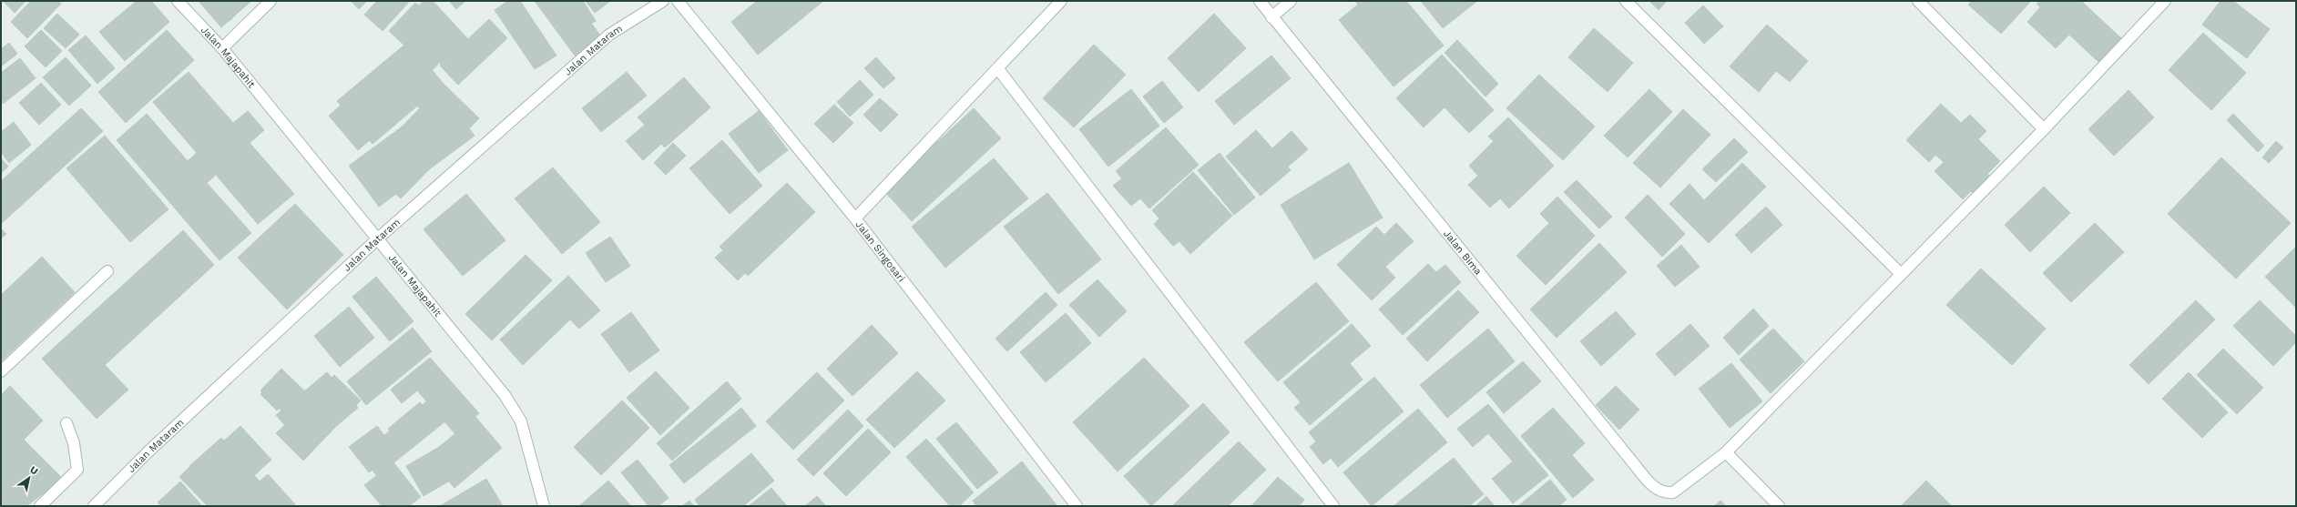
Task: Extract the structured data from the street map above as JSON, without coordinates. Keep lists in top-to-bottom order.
{
  "streets": {
    "street": [
      "Jalan Mataram",
      "Jalan Majapahit",
      "Jalan Singosari",
      "Jalan Bima"
    ]
  },
  "crossings": [
    ["Jalan Mataram", "Jalan Majapahit"]
  ],
  "north": "top right"
}
